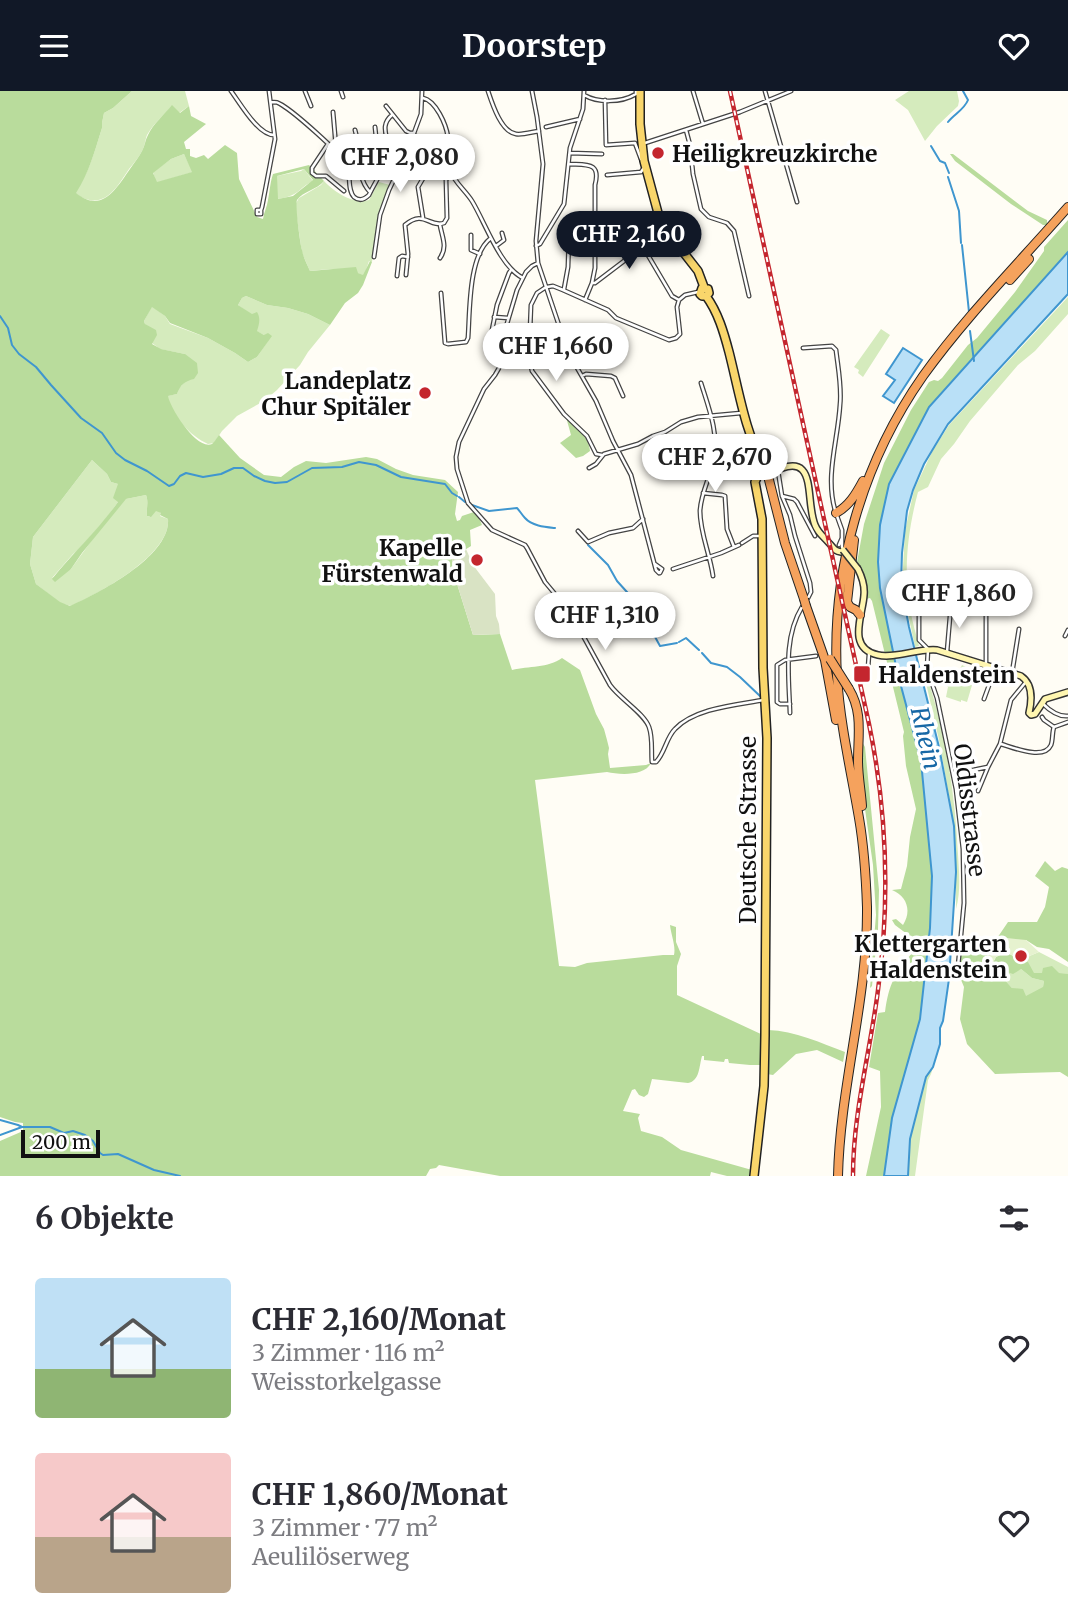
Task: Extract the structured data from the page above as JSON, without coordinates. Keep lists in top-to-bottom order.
{
  "streets": {
    "main road": ["Deutsche Strasse"],
    "street": ["Oldisstrasse"]
  },
  "water": ["Rhein"],
  "places": {
    "other": [
      "Heiligkreuzkirche",
      "Landeplatz Chur Spitäler",
      "Kapelle Fürstenwald",
      "Klettergarten Haldenstein"
    ],
    "transit": ["Haldenstein"]
  },
  "scale_bar": "200 m",
  "page": {
    "header": "Doorstep",
    "price": [
      "CHF 2,080",
      "CHF 2,160",
      "CHF 1,660",
      "CHF 2,670",
      "CHF 1,860",
      "CHF 1,310"
    ],
    "scale": "200 m",
    "heading": "6 Objekte",
    "list": [
      {
        "name": "CHF 2,160/Monat",
        "note": "3 Zimmer · 116 m² · Weisstorkelgasse"
      },
      {
        "name": "CHF 1,860/Monat",
        "note": "3 Zimmer · 77 m² · Aeulilöserweg"
      }
    ]
  }
}
